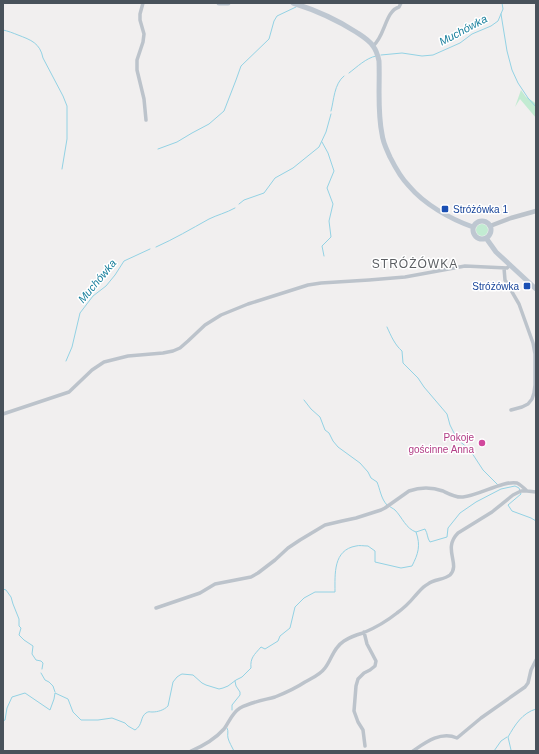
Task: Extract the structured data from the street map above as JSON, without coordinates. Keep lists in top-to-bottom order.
{
  "districts": ["STRÓŻÓWKA"],
  "water": ["Muchówka"],
  "places": {
    "transit": ["Stróżówka 1", "Stróżówka"],
    "other": ["Pokoje gościnne Anna"]
  }
}
